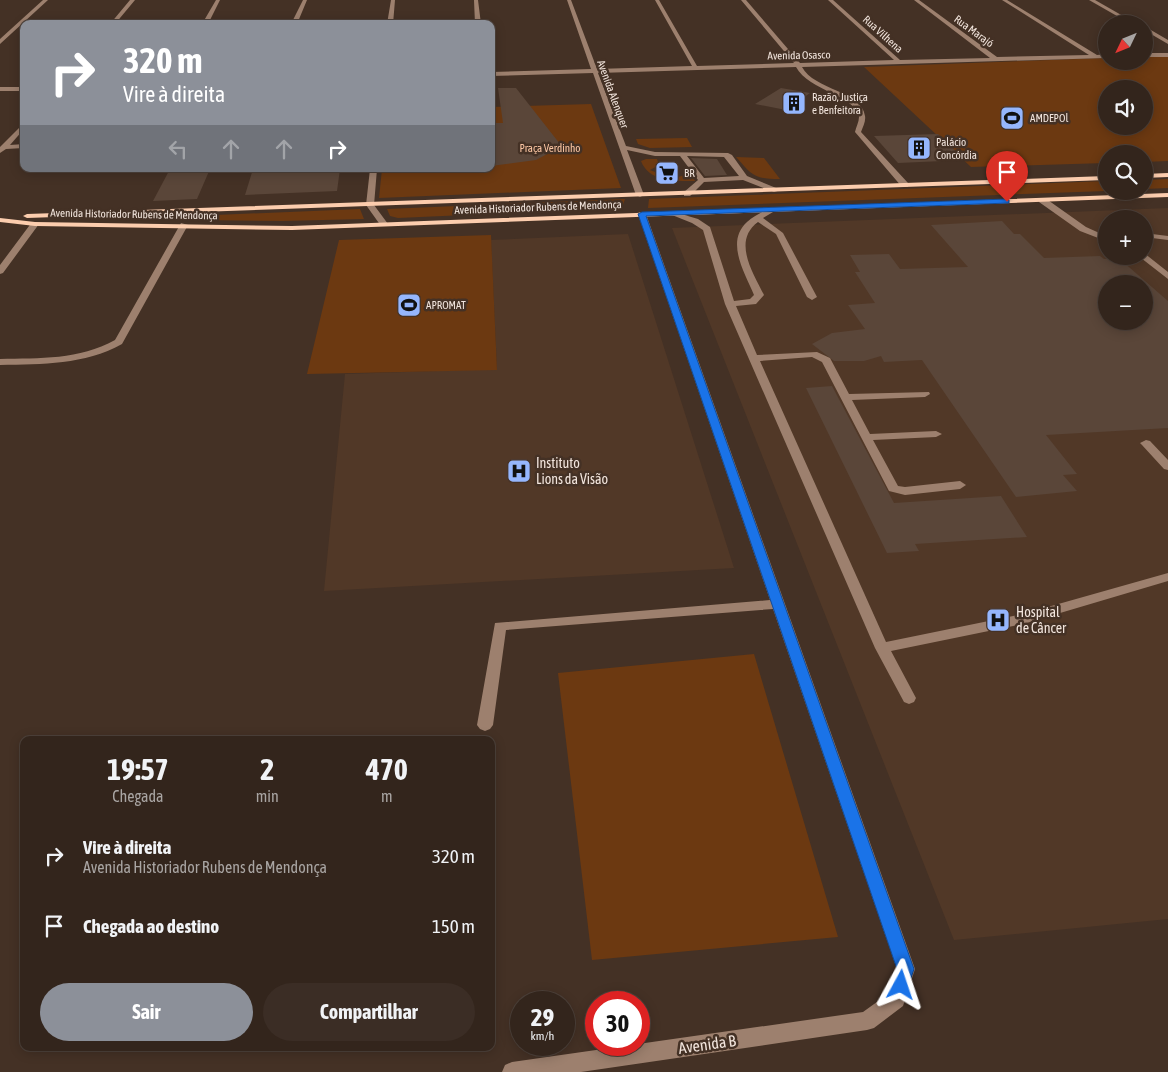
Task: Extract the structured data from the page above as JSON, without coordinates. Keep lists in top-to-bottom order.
{
  "streets": {
    "main road": ["Avenida Historiador Rubens de Mendonça"],
    "street": [
      "Rua Marajó",
      "Rua Vilhena",
      "Avenida Osasco",
      "Avenida Alenquer",
      "Avenida B"
    ]
  },
  "crossings": [
    ["Rua Marajó", "Avenida Osasco"],
    ["Rua Vilhena", "Avenida Osasco"],
    ["Avenida Osasco", "Avenida Alenquer"],
    ["Avenida Alenquer", "Avenida Historiador Rubens de Mendonça"]
  ],
  "parks": ["Praça Verdinho"],
  "places": {
    "building": ["Razão, Justiça e Benfeitora", "Palácio Concórdia"],
    "sports": ["AMDEPOl", "APROMAT"],
    "supermarket": ["BR"],
    "hospital": ["Instituto Lions da Visão", "Hospital de Câncer"]
  },
  "north": "bottom left",
  "page": {
    "map_buttons": ["+", "−"],
    "turn": ["320 m", "Vire à direita"],
    "eta": [
      "19:57",
      "Chegada",
      "2",
      "min",
      "470",
      "m"
    ],
    "list": [
      {
        "name": "Vire à direita",
        "note": "Avenida Historiador Rubens de Mendonça",
        "value": "320 m"
      },
      {
        "name": "Chegada ao destino",
        "value": "150 m"
      }
    ],
    "buttons": ["Sair", "Compartilhar"],
    "speed": "29 km/h",
    "limit": "30"
  }
}
